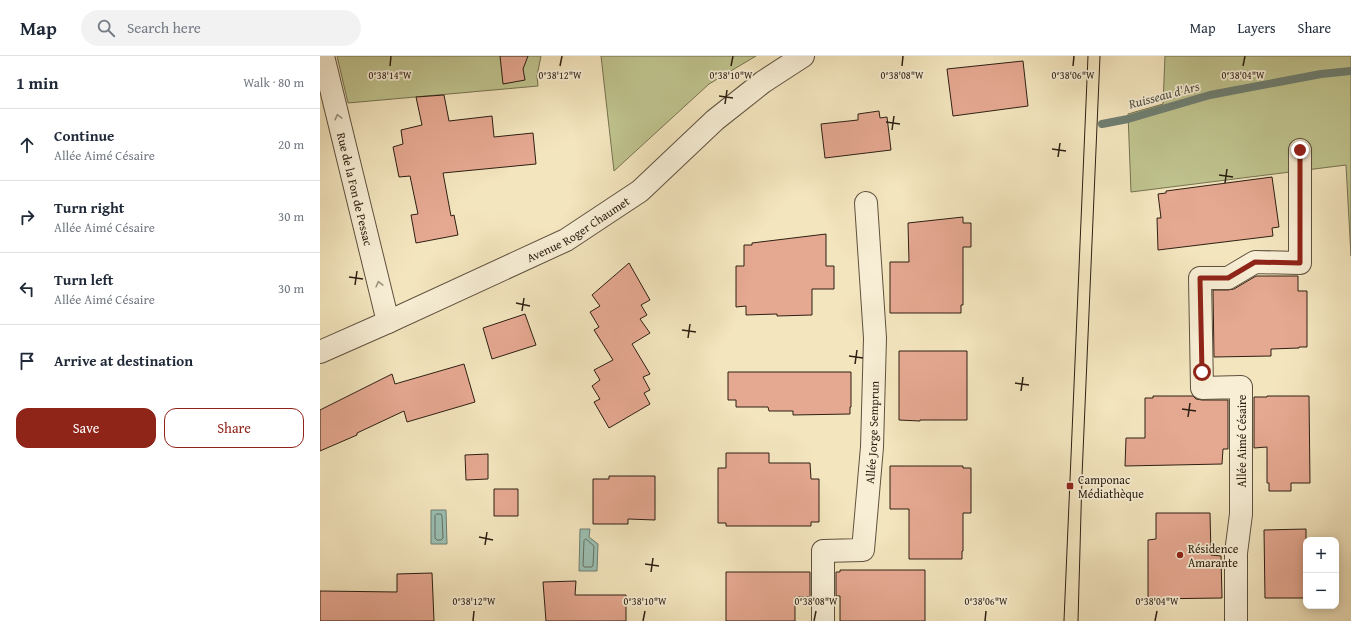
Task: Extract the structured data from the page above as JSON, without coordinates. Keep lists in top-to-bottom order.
{
  "streets": {
    "street": [
      "Rue de la Fon de Pessac",
      "Avenue Roger Chaumet",
      "Allée Jorge Semprun",
      "Allée Aimé Césaire"
    ]
  },
  "crossings": [
    ["Rue de la Fon de Pessac", "Avenue Roger Chaumet"]
  ],
  "one_way": ["Rue de la Fon de Pessac"],
  "water": ["Ruisseau d'Ars"],
  "places": {
    "transit": ["Camponac Médiathèque"],
    "other": ["Résidence Amarante"]
  },
  "page": {
    "header": "Map",
    "search": "Search here",
    "nav": ["Map", "Layers", "Share"],
    "heading": ["1 min", "Walk · 80 m"],
    "list": [
      ["Continue", "Allée Aimé Césaire", "20 m"],
      ["Turn right", "Allée Aimé Césaire", "30 m"],
      ["Turn left", "Allée Aimé Césaire", "30 m"],
      "Arrive at destination"
    ],
    "buttons": ["Save", "Share"],
    "map_buttons": ["+", "−"]
  },
  "coordinates": [
    "0°38'12\"W",
    "0°38'10\"W",
    "0°38'08\"W",
    "0°38'04\"W",
    "0°38'14\"W",
    "0°38'06\"W"
  ]
}
